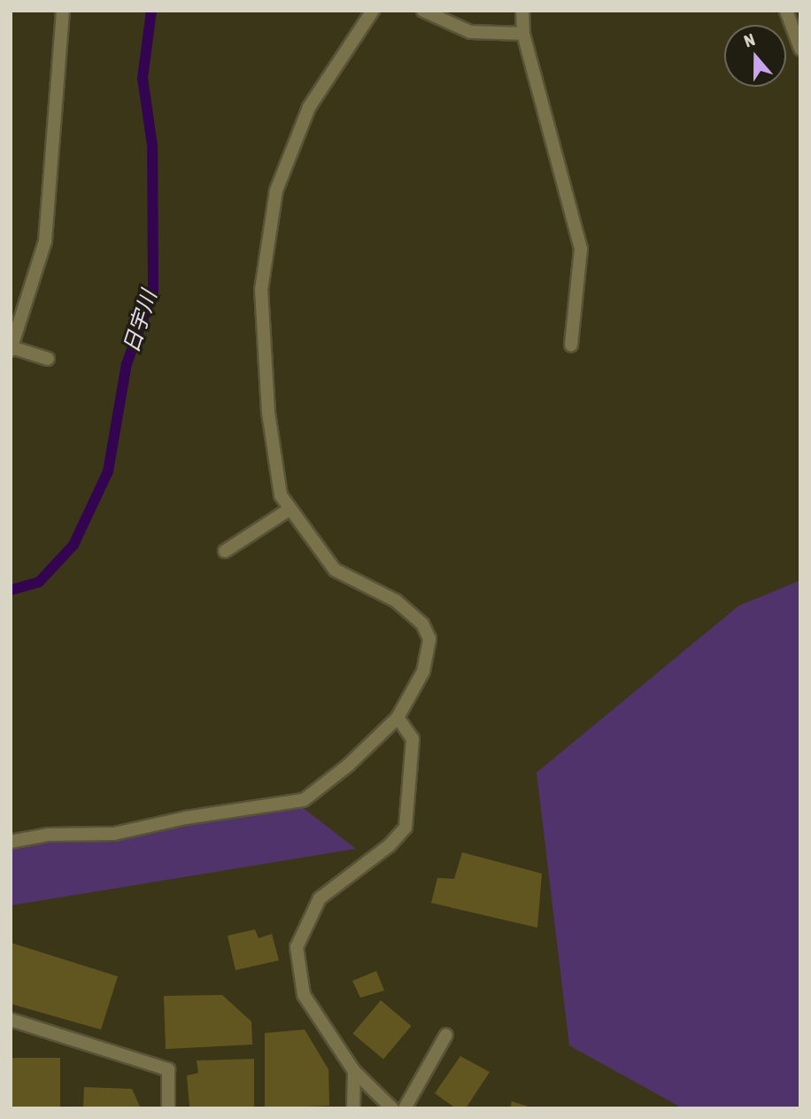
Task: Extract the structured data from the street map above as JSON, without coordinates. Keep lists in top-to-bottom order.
{
  "water": ["日宇川"],
  "north": "top"
}
